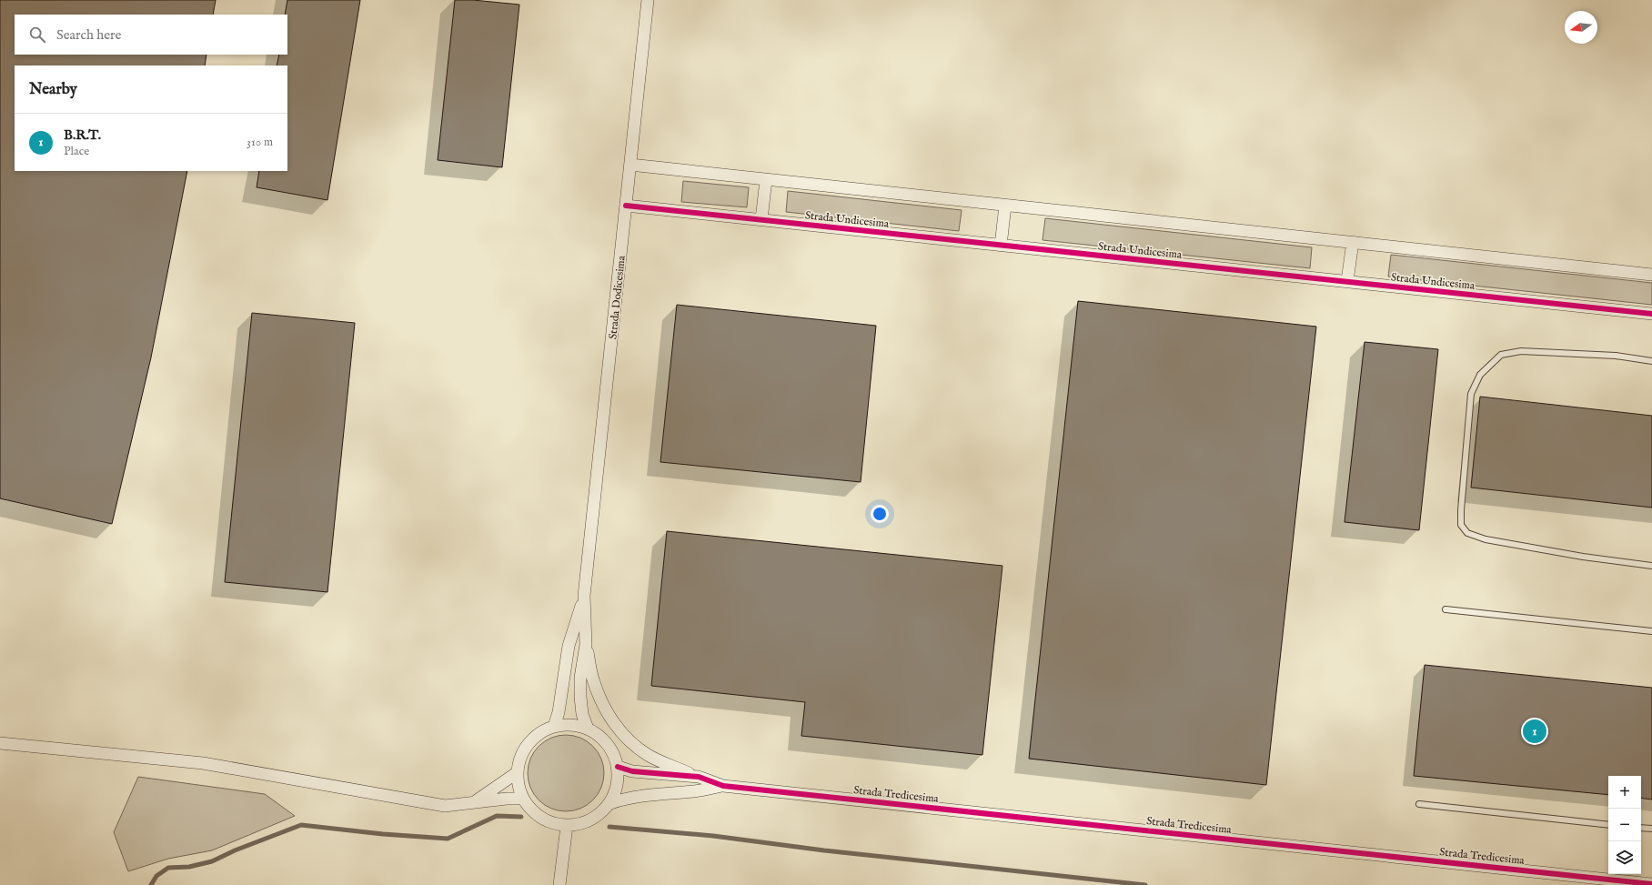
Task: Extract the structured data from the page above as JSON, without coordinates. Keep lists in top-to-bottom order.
{
  "streets": {
    "street": ["Strada Undicesima", "Strada Dodicesima", "Strada Tredicesima"]
  },
  "crossings": [
    ["Strada Undicesima", "Strada Dodicesima"]
  ],
  "north": "left",
  "page": {
    "search": "Search here",
    "heading": "Nearby",
    "list": [
      {
        "mark": "1",
        "name": "B.R.T.",
        "note": "Place",
        "value": "310 m"
      }
    ],
    "pins": "1",
    "map_buttons": ["+", "−"]
  }
}
